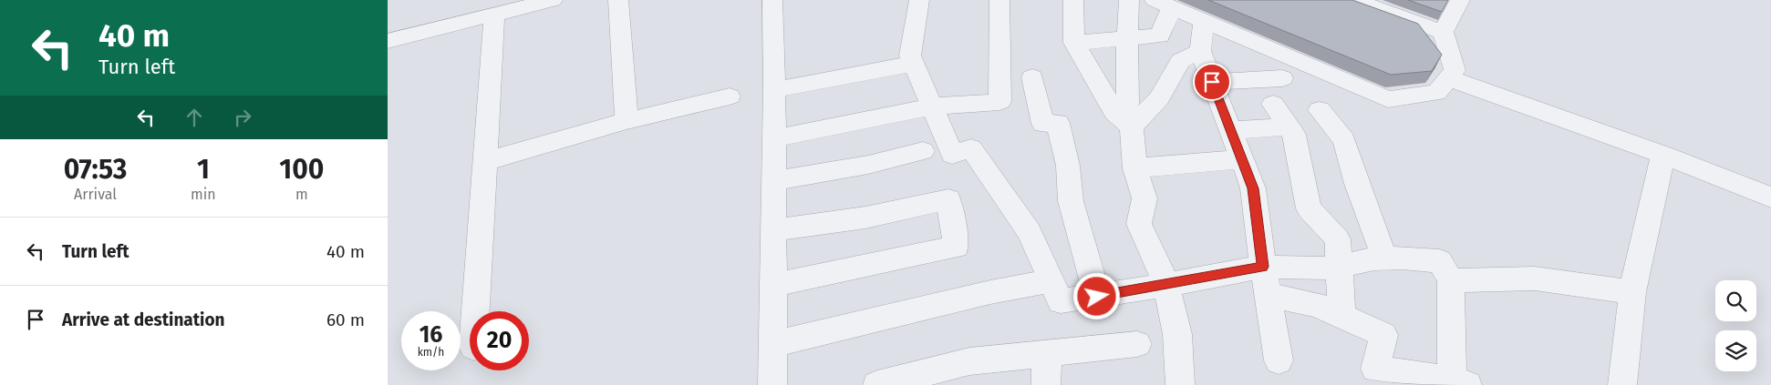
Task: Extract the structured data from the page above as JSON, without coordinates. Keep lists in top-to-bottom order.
{
  "page": {
    "turn": ["40 m", "Turn left"],
    "eta": [
      "07:53",
      "Arrival",
      "1",
      "min",
      "100",
      "m"
    ],
    "list": [
      {
        "name": "Turn left",
        "value": "40 m"
      },
      {
        "name": "Arrive at destination",
        "value": "60 m"
      }
    ],
    "speed": "16 km/h",
    "limit": "20"
  }
}
